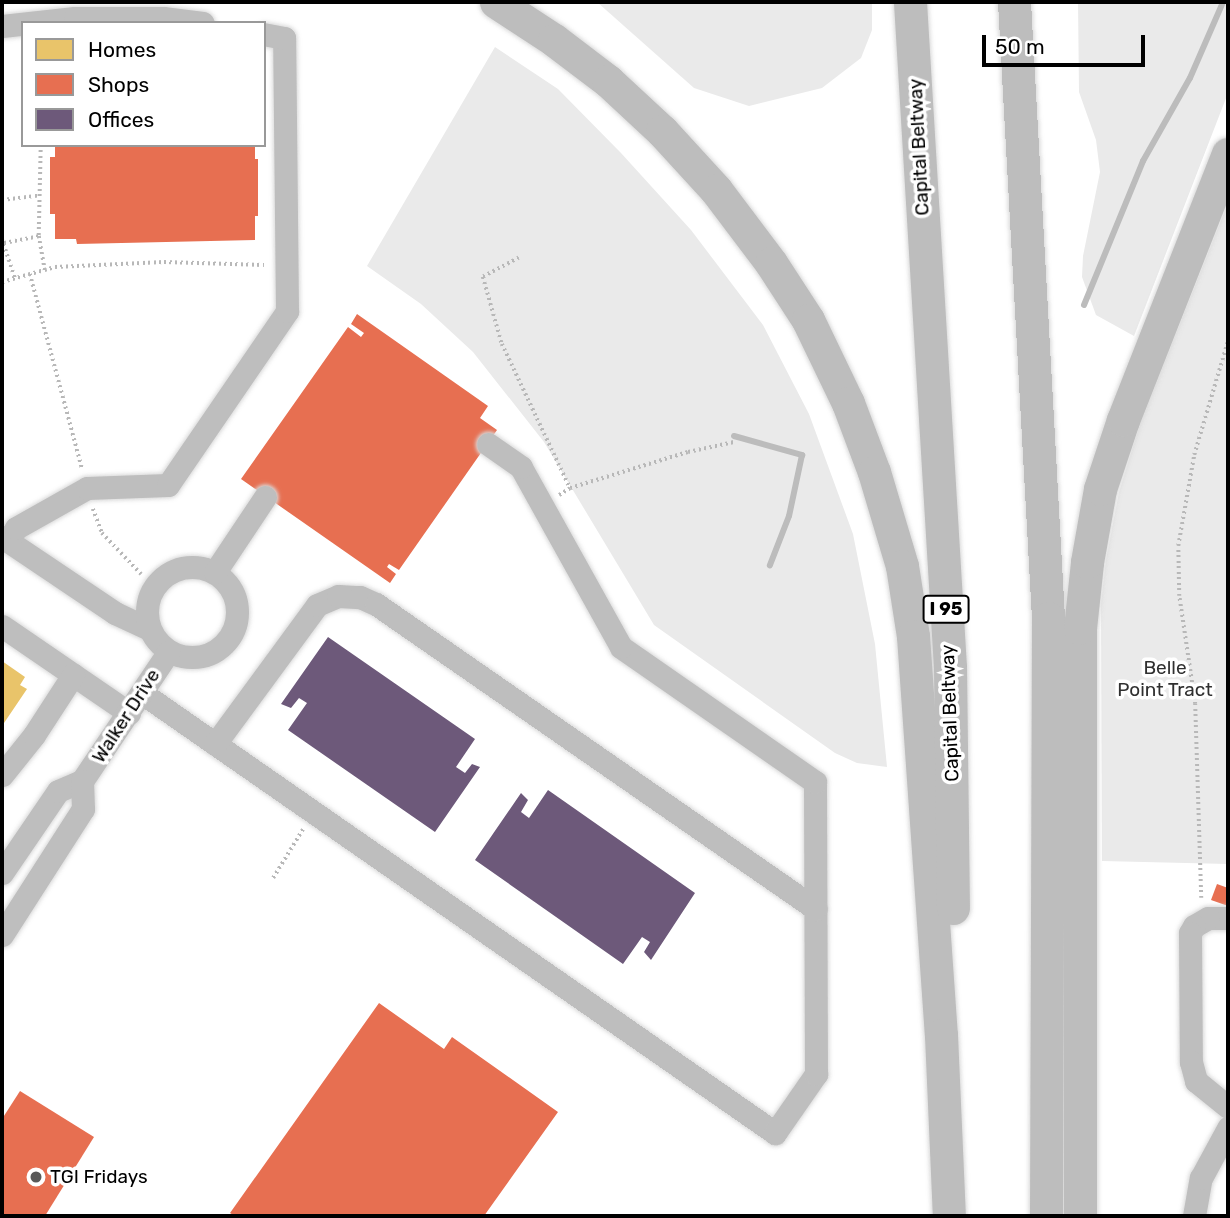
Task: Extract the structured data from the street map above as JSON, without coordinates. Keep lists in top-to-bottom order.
{
  "streets": {
    "highway": ["Capital Beltway", "I 95"],
    "street": ["Walker Drive"]
  },
  "parks": ["Belle Point Tract"],
  "places": ["TGI Fridays"],
  "legend": ["Homes", "Shops", "Offices"],
  "scale_bar": "50 m"
}
